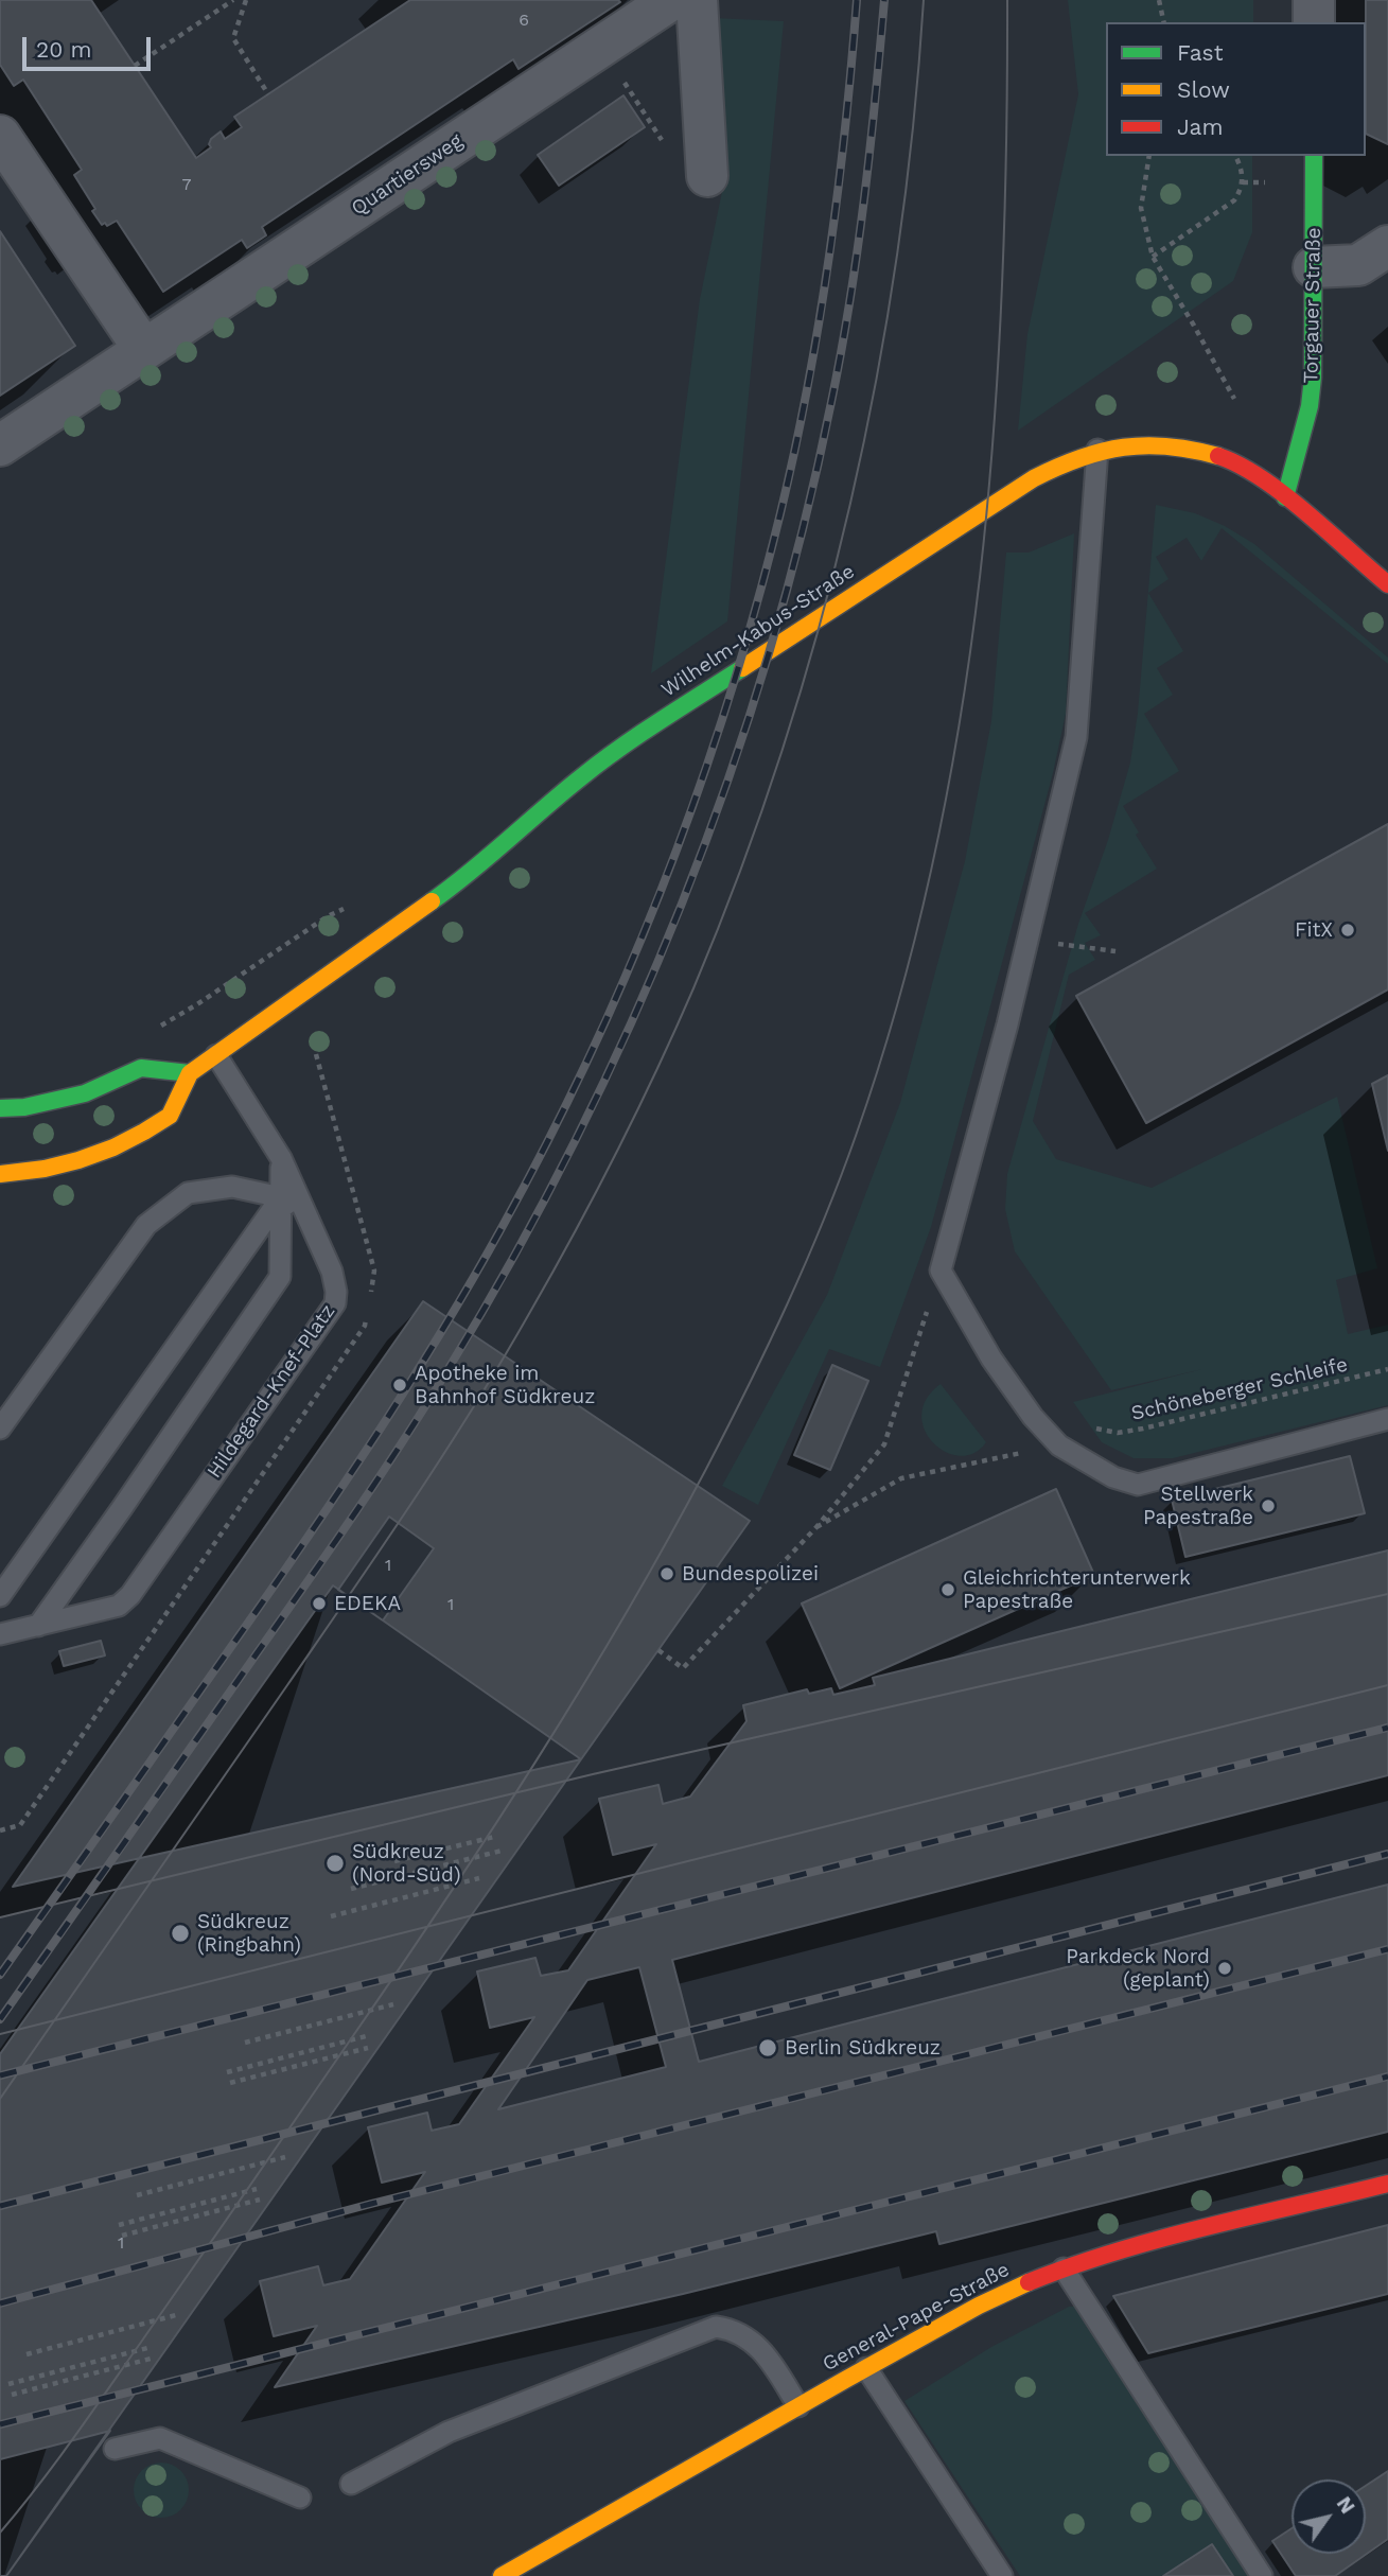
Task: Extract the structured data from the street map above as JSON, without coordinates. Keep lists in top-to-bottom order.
{
  "streets": {
    "street": [
      "Quartiersweg",
      "Torgauer Straße",
      "Wilhelm-Kabus-Straße",
      "General-Pape-Straße"
    ],
    "lane": ["Hildegard-Knef-Platz"],
    "path": ["Schöneberger Schleife"]
  },
  "crossings": [
    ["Torgauer Straße", "Wilhelm-Kabus-Straße"],
    ["Wilhelm-Kabus-Straße", "Hildegard-Knef-Platz"]
  ],
  "places": [
    "FitX",
    "Apotheke im Bahnhof Südkreuz",
    "Stellwerk Papestraße",
    "Bundespolizei",
    "Gleichrichterunterwerk Papestraße",
    "EDEKA",
    "Südkreuz (Nord-Süd)",
    "Südkreuz (Ringbahn)",
    "Parkdeck Nord (geplant)",
    "Berlin Südkreuz"
  ],
  "house_numbers": [
    "6",
    "7",
    "1",
    "1",
    "1"
  ],
  "legend": ["Fast", "Slow", "Jam"],
  "scale_bar": "20 m",
  "north": "top right"
}
